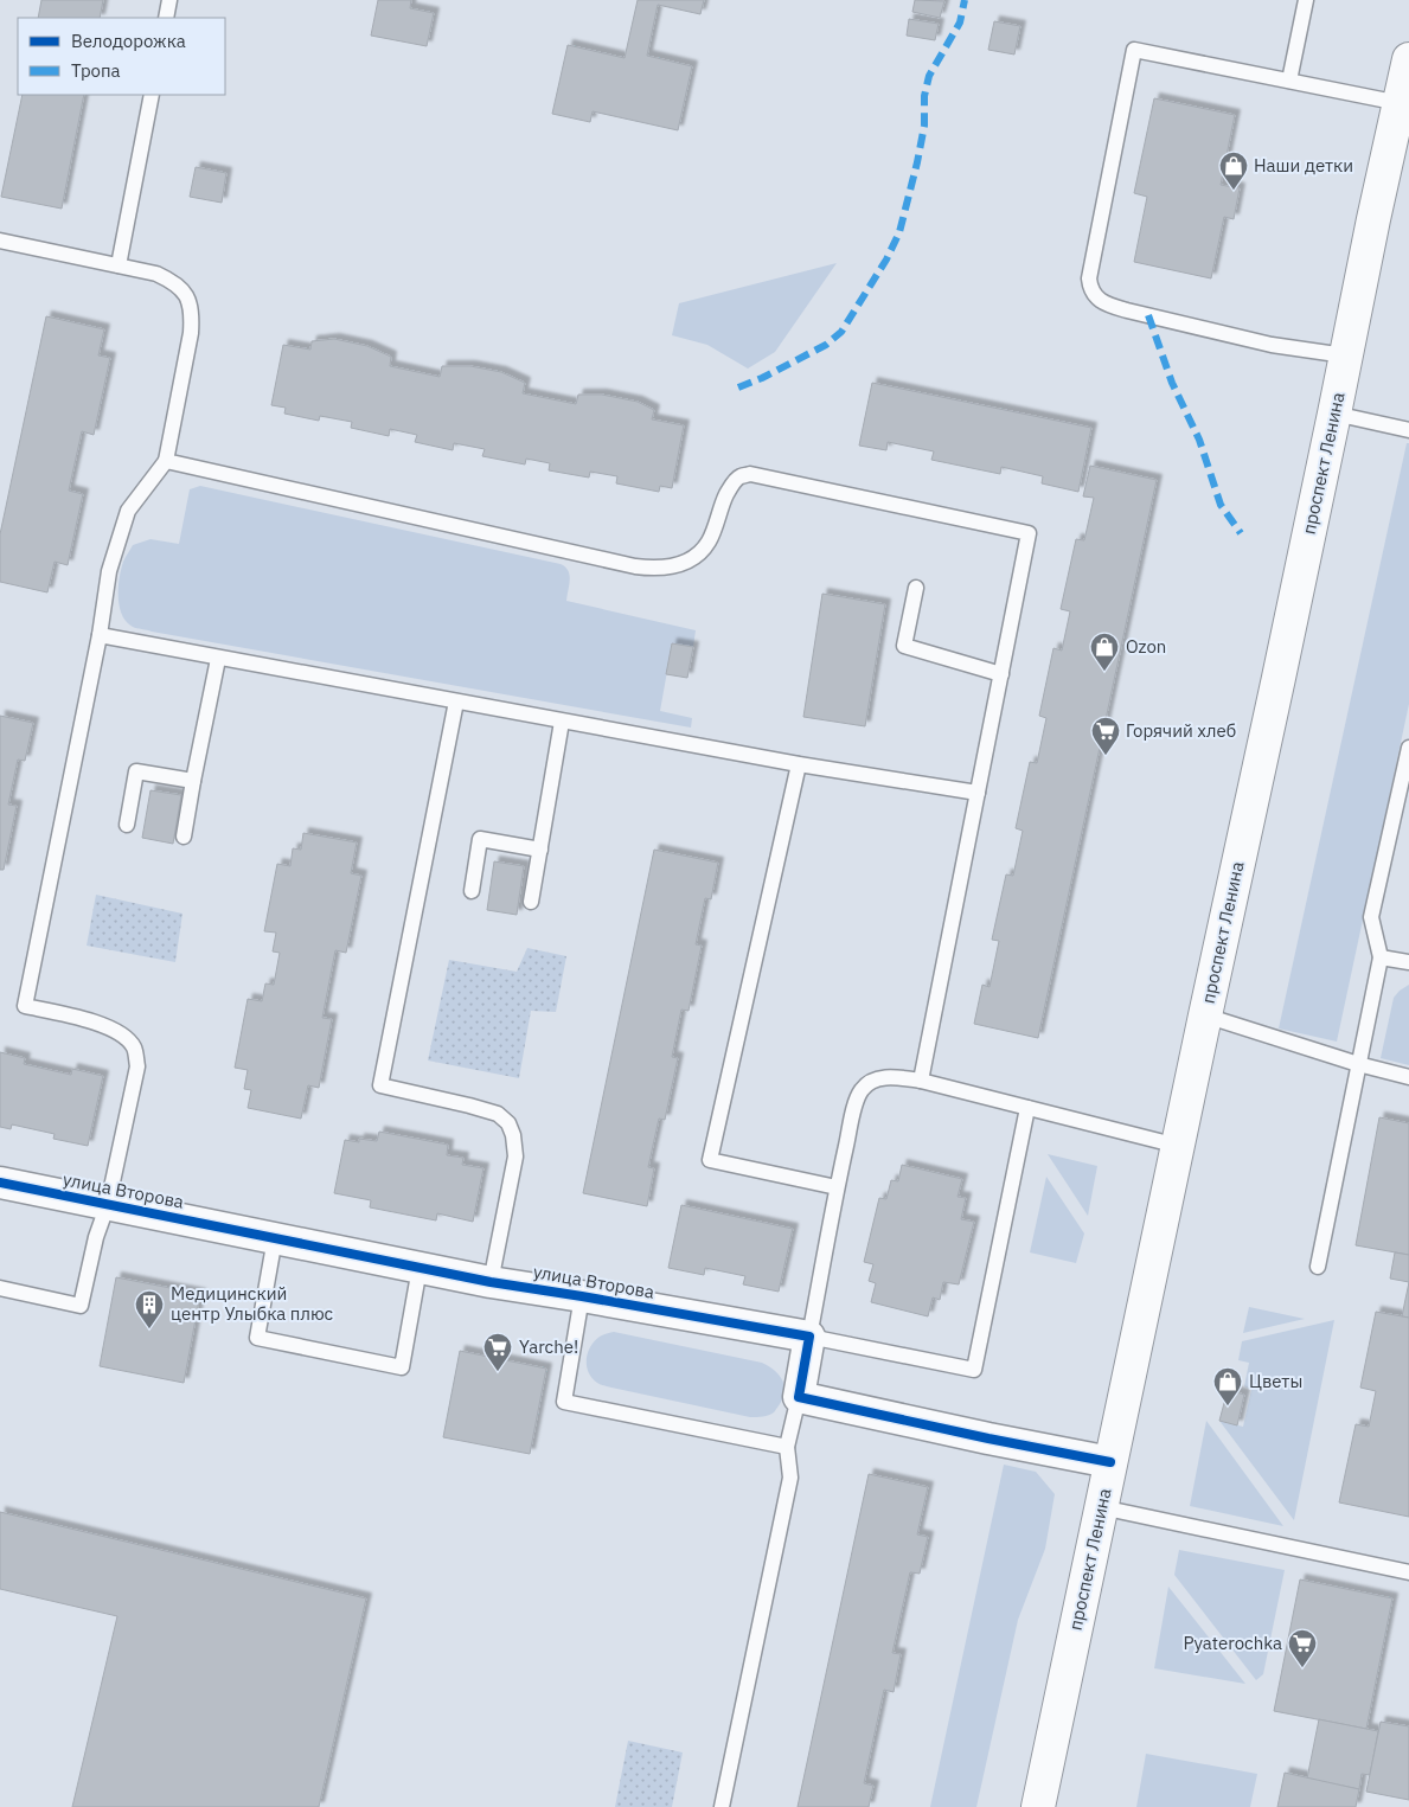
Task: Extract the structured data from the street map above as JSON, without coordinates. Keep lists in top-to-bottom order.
{
  "streets": {
    "main road": ["проспект Ленина"],
    "street": ["улица Второва"]
  },
  "places": {
    "shop": ["Наши детки", "Ozon", "Цветы"],
    "supermarket": ["Горячий хлеб", "Yarche!", "Pyaterochka"],
    "building": ["Медицинский центр Улыбка плюс"]
  },
  "legend": ["Велодорожка", "Тропа"]
}
